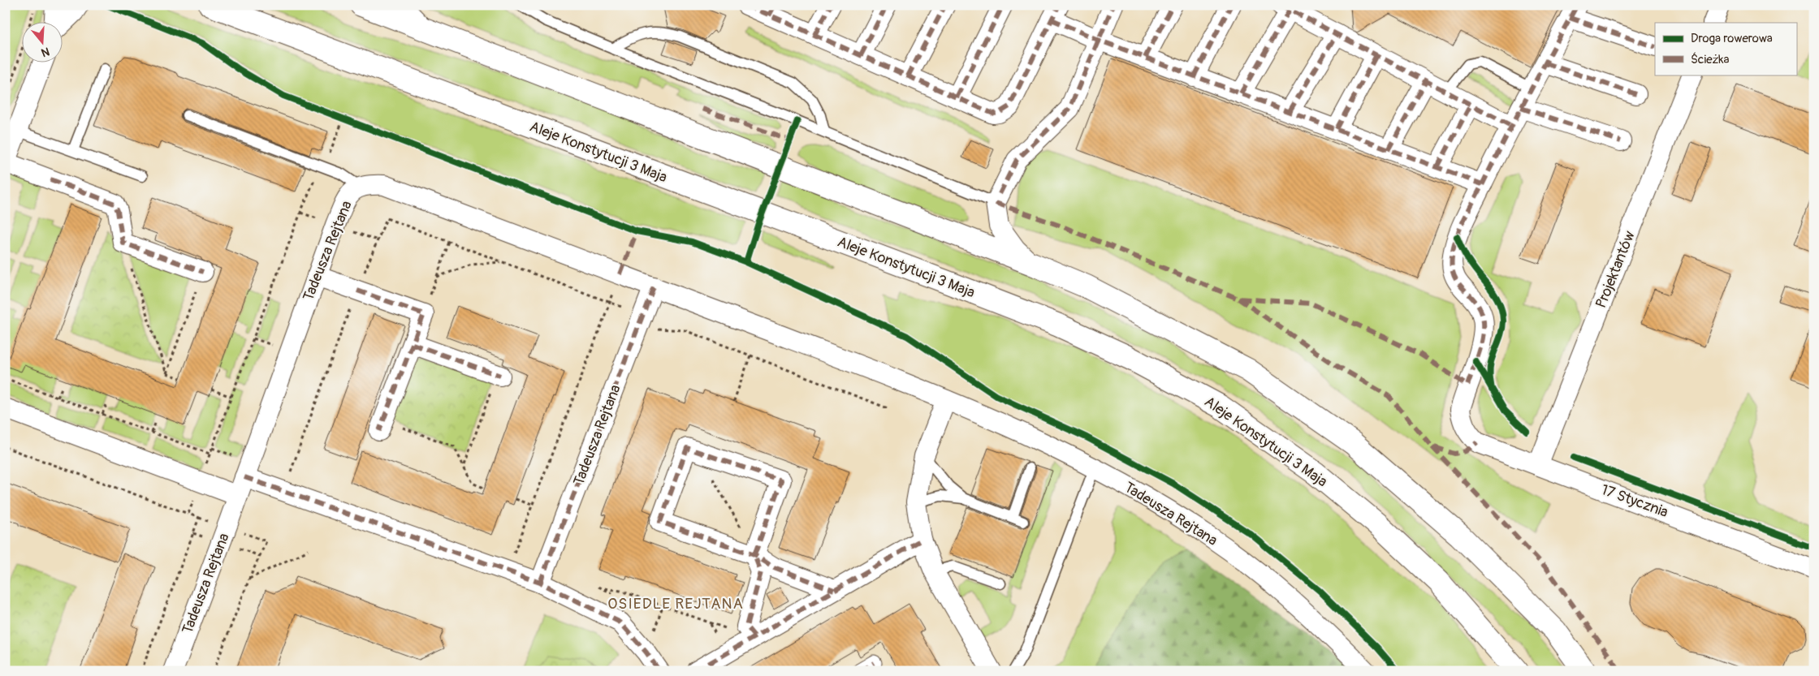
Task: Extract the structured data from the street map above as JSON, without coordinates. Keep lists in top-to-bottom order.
{
  "streets": {
    "main road": ["Aleje Konstytucji 3 Maja"],
    "street": ["Tadeusza Rejtana", "Projektantów", "17 Stycznia"]
  },
  "crossings": [
    ["Projektantów", "17 Stycznia"]
  ],
  "districts": ["OSIEDLE REJTANA"],
  "legend": ["Droga rowerowa", "Ścieżka"],
  "north": "bottom"
}
